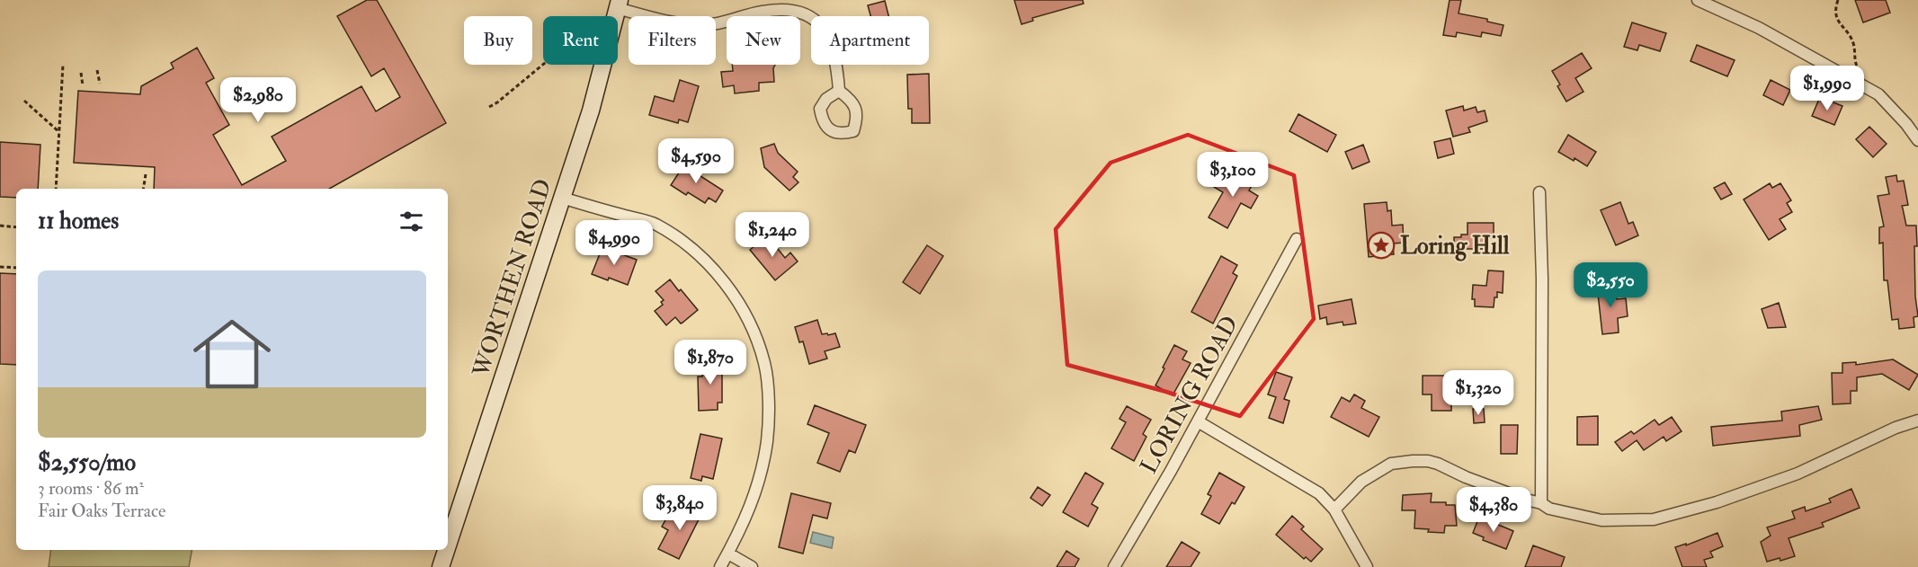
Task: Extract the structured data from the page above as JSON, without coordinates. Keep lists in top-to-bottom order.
{
  "streets": {
    "main road": ["WORTHEN ROAD"],
    "street": ["LORING ROAD"]
  },
  "places": {
    "place": ["Loring Hill"]
  },
  "page": {
    "chip": [
      "Buy",
      "Rent",
      "Filters",
      "New",
      "Apartment"
    ],
    "price": [
      "$1,990",
      "$2,980",
      "$4,590",
      "$3,100",
      "$1,240",
      "$4,990",
      "$2,550",
      "$1,870",
      "$1,320",
      "$3,840",
      "$4,380"
    ],
    "heading": "11 homes",
    "list": [
      {
        "name": "$2,550/mo",
        "note": "3 rooms · 86 m² · Fair Oaks Terrace"
      }
    ]
  }
}
